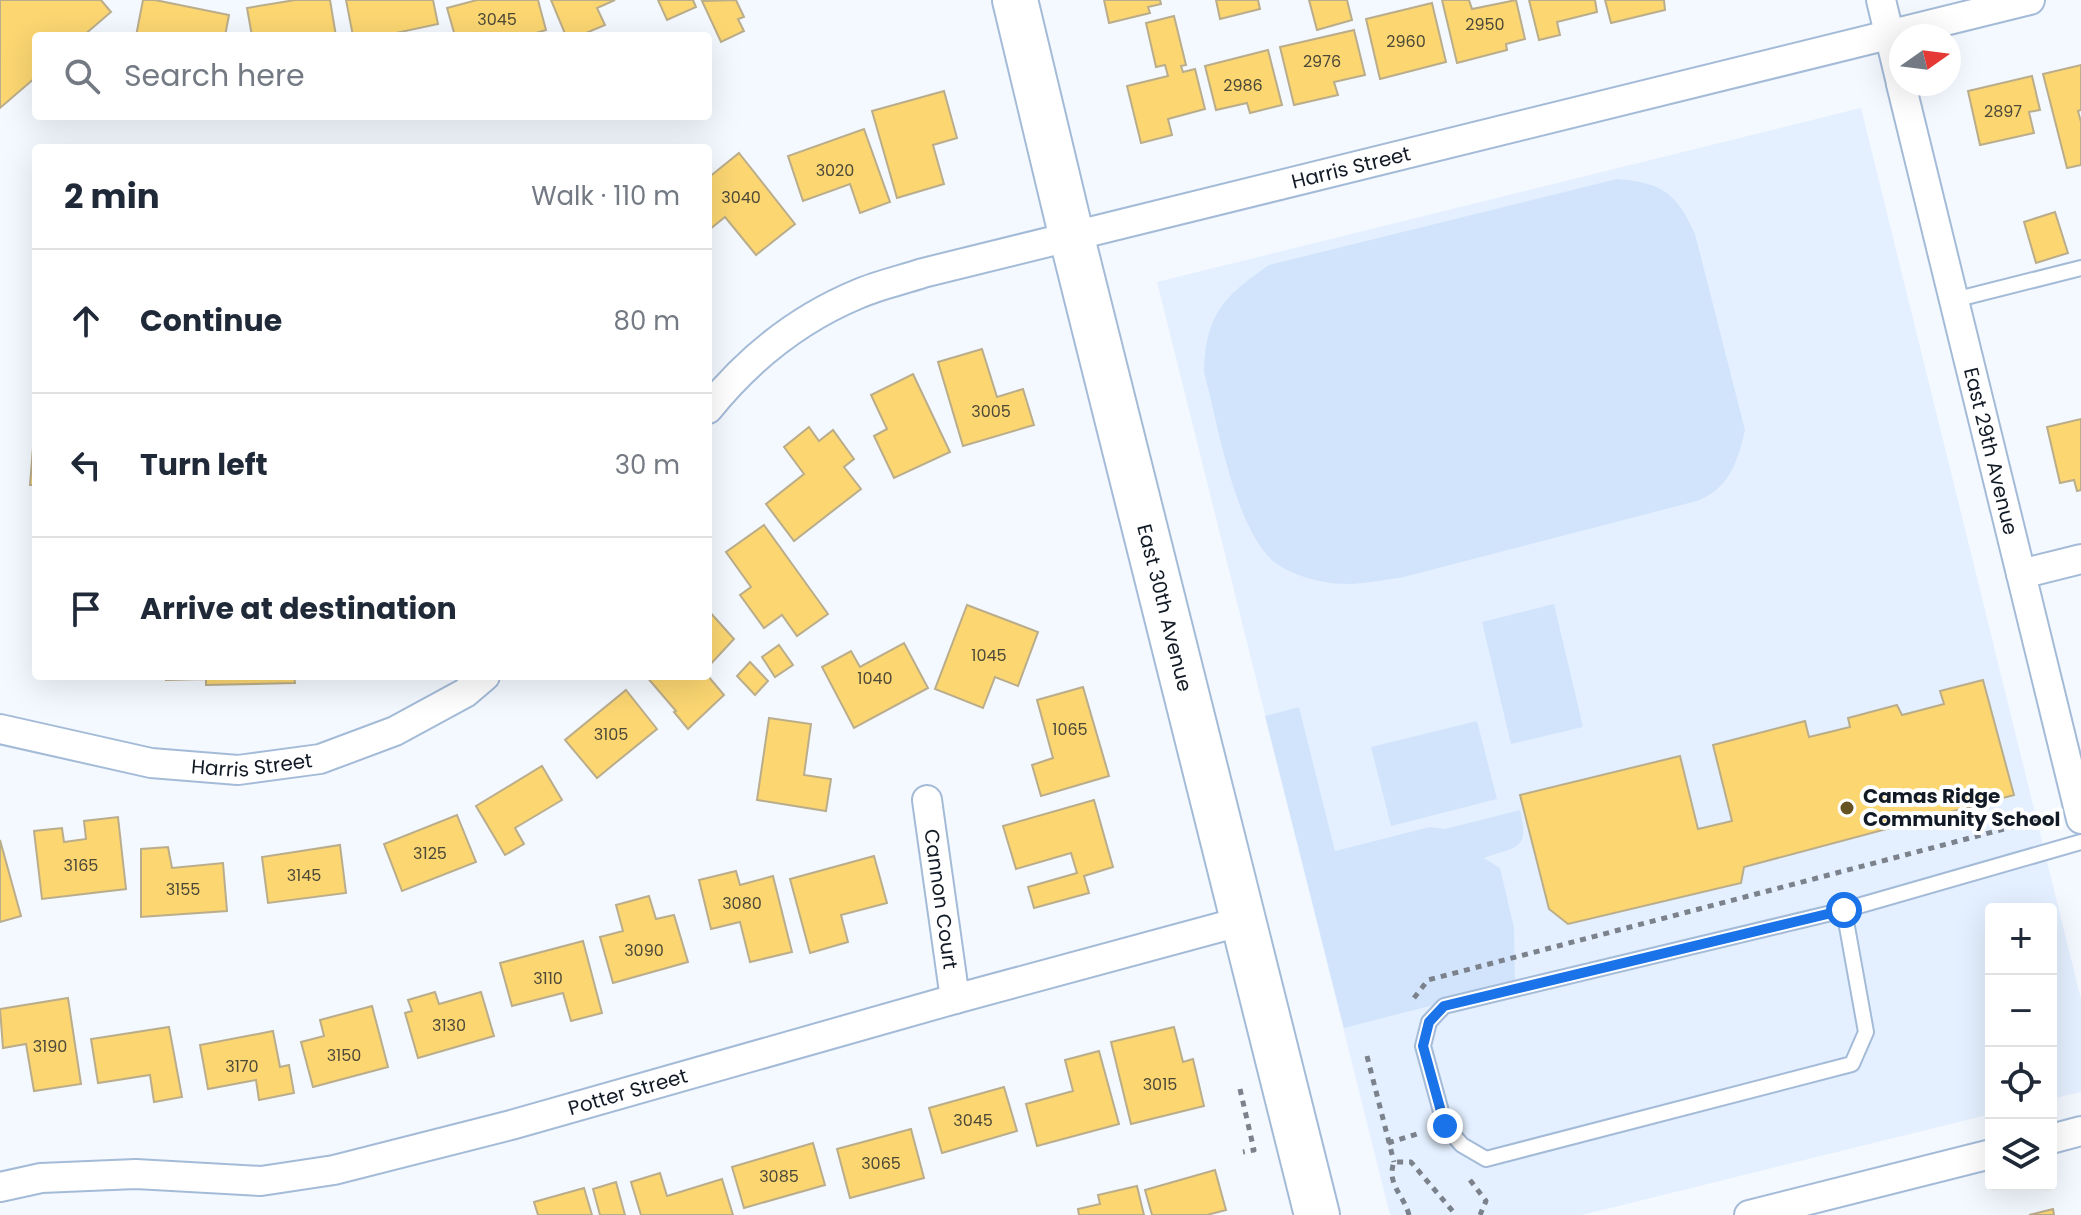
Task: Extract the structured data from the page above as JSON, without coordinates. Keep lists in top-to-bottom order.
{
  "streets": {
    "main road": ["East 30th Avenue"],
    "street": [
      "Harris Street",
      "East 29th Avenue",
      "Cannon Court",
      "Potter Street"
    ]
  },
  "crossings": [
    ["Harris Street", "East 29th Avenue"],
    ["Harris Street", "East 30th Avenue"],
    ["East 30th Avenue", "Potter Street"],
    ["Cannon Court", "Potter Street"]
  ],
  "places": ["Camas Ridge Community School"],
  "house_numbers": [
    "3045",
    "2950",
    "2960",
    "2976",
    "2986",
    "2897",
    "3020",
    "3040",
    "3005",
    "1045",
    "1040",
    "1065",
    "3105",
    "3125",
    "3165",
    "3145",
    "3155",
    "3080",
    "3090",
    "3110",
    "3130",
    "3190",
    "3150",
    "3170",
    "3015",
    "3045",
    "3065",
    "3085"
  ],
  "north": "right",
  "page": {
    "search": "Search here",
    "heading": ["2 min", "Walk · 110 m"],
    "list": [
      ["Continue", "80 m"],
      ["Turn left", "30 m"],
      "Arrive at destination"
    ],
    "map_buttons": ["+", "−"]
  }
}
